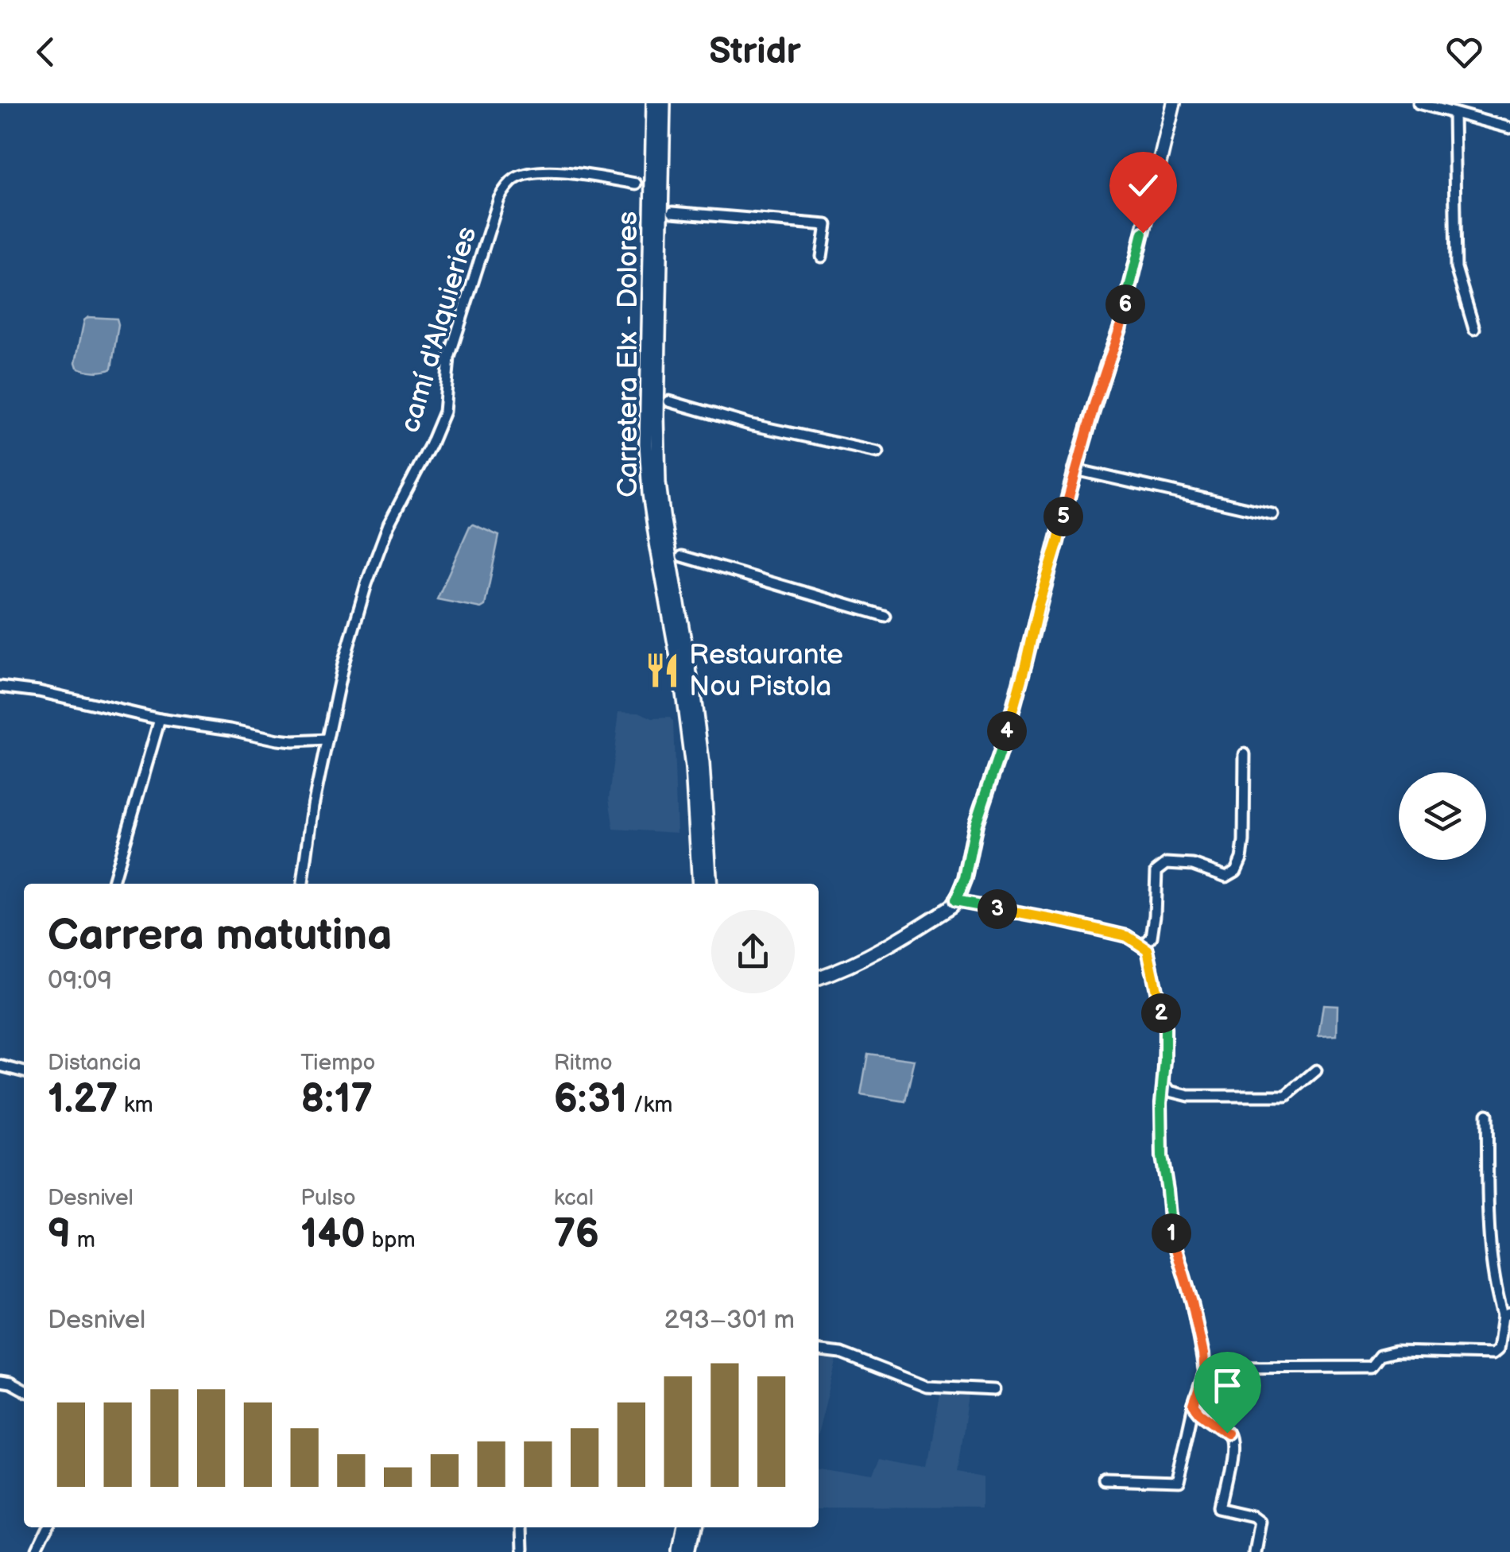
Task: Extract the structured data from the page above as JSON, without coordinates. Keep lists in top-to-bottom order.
{
  "streets": {
    "main road": ["Carretera Elx - Dolores"],
    "street": ["camí d'Alquieries"]
  },
  "places": {
    "restaurant": ["Restaurante Nou Pistola"]
  },
  "page": {
    "header": "Stridr",
    "pins": [
      "6",
      "5",
      "4",
      "3",
      "2",
      "1"
    ],
    "heading": ["Carrera matutina", "09:09"],
    "stats": [
      ["Distancia", "1.27 km"],
      ["Tiempo", "8:17"],
      ["Ritmo", "6:31 /km"],
      ["Desnivel", "9 m"],
      ["Pulso", "140 bpm"],
      ["kcal", "76"]
    ],
    "chart": ["Desnivel", "293–301 m"]
  }
}
